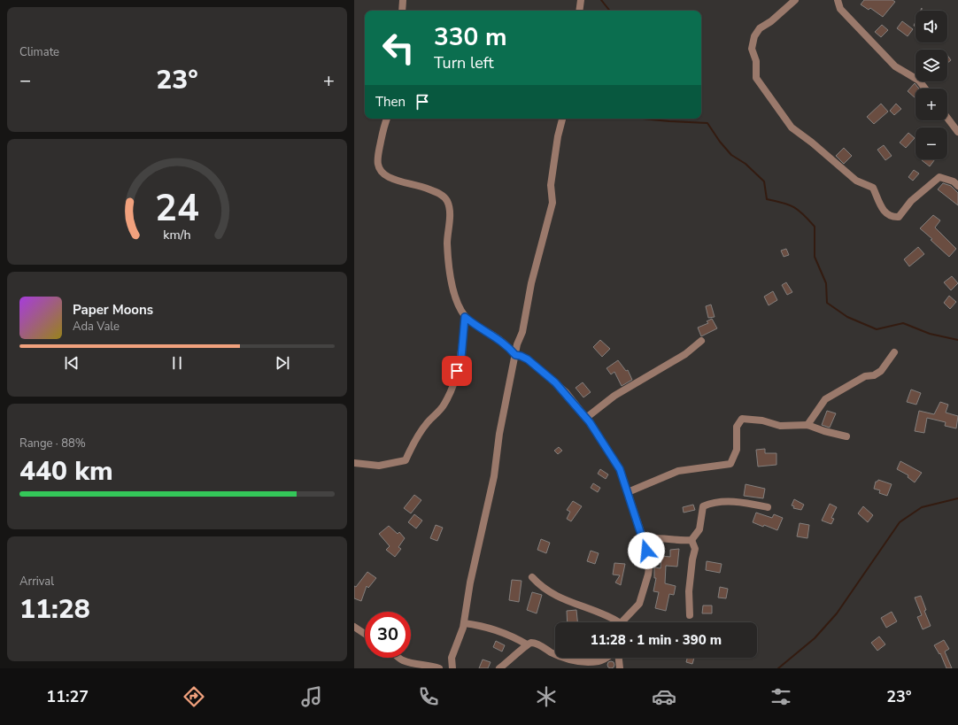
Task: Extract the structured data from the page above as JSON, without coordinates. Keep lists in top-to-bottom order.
{
  "page": {
    "tile": [
      "Climate",
      ["Range · 88%", "440 km"],
      ["Arrival", "11:28"]
    ],
    "map_buttons": ["+", "−"],
    "turn": ["330 m", "Turn left"],
    "heat": ["−", "23°", "+"],
    "then": "Then",
    "song": ["Paper Moons", "Ada Vale"],
    "limit": "30",
    "trip": "11:28 · 1 min · 390 m",
    "tabs": ["11:27", "23°"],
    "gauge": ["24", "km/h"]
  }
}
